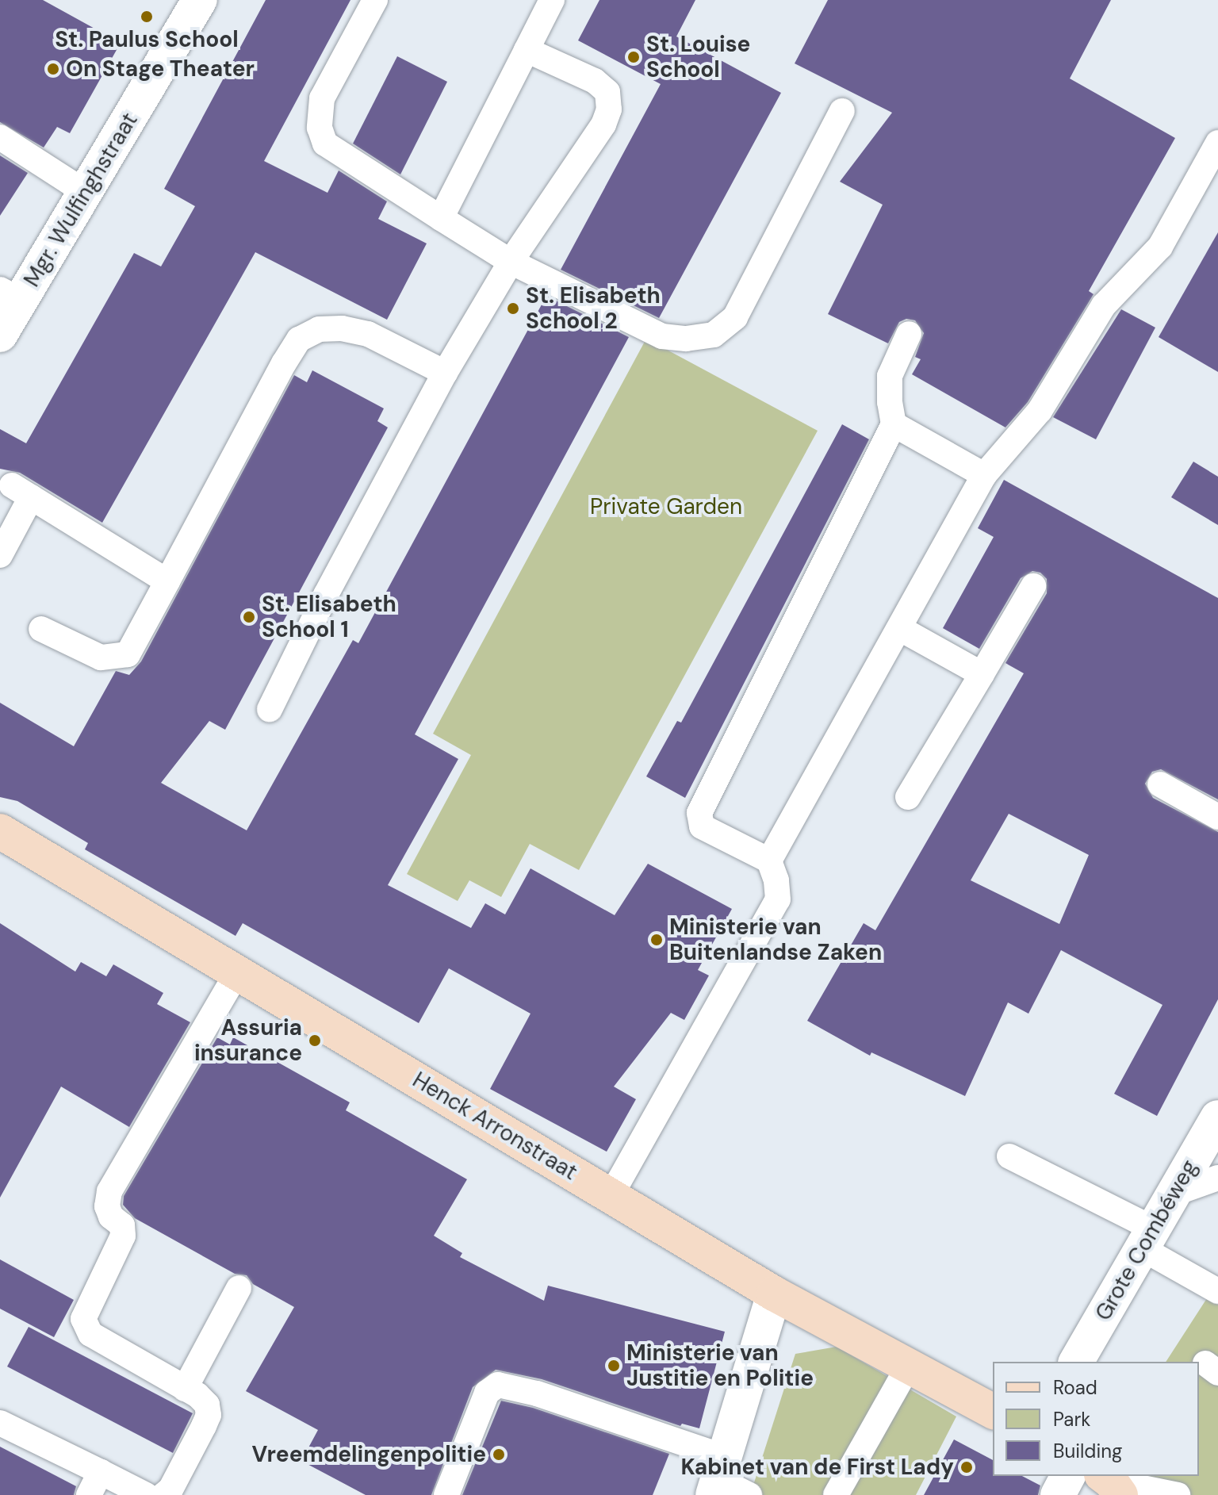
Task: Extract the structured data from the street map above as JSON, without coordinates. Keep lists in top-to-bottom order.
{
  "streets": {
    "main road": ["Henck Arronstraat"],
    "street": ["Mgr. Wulfinghstraat", "Grote Combéweg"]
  },
  "parks": ["Private Garden"],
  "places": [
    "St. Paulus School",
    "St. Louise School",
    "On Stage Theater",
    "St. Elisabeth School 2",
    "St. Elisabeth School 1",
    "Ministerie van Buitenlandse Zaken",
    "Assuria insurance",
    "Ministerie van Justitie en Politie",
    "Vreemdelingenpolitie",
    "Kabinet van de First Lady"
  ],
  "legend": ["Road", "Park", "Building"]
}
